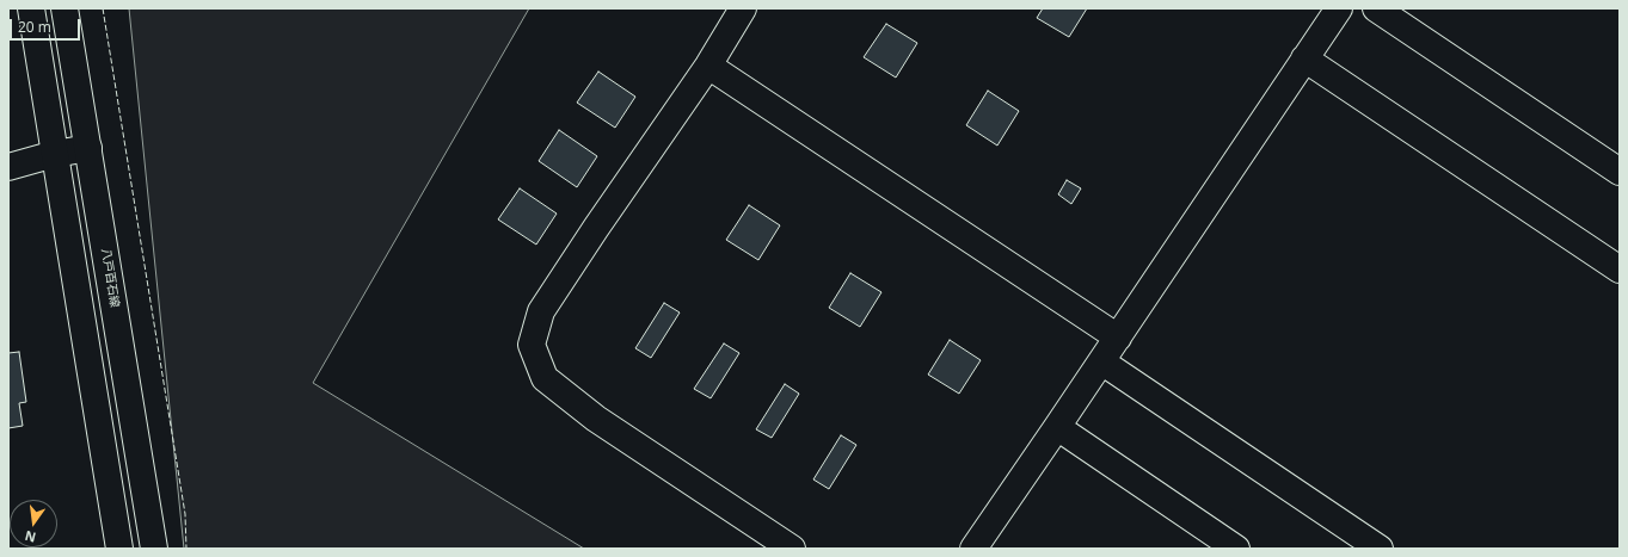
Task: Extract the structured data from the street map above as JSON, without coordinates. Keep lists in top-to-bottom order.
{
  "streets": {
    "main road": ["八戸百石線"]
  },
  "scale_bar": "20 m",
  "north": "bottom"
}
